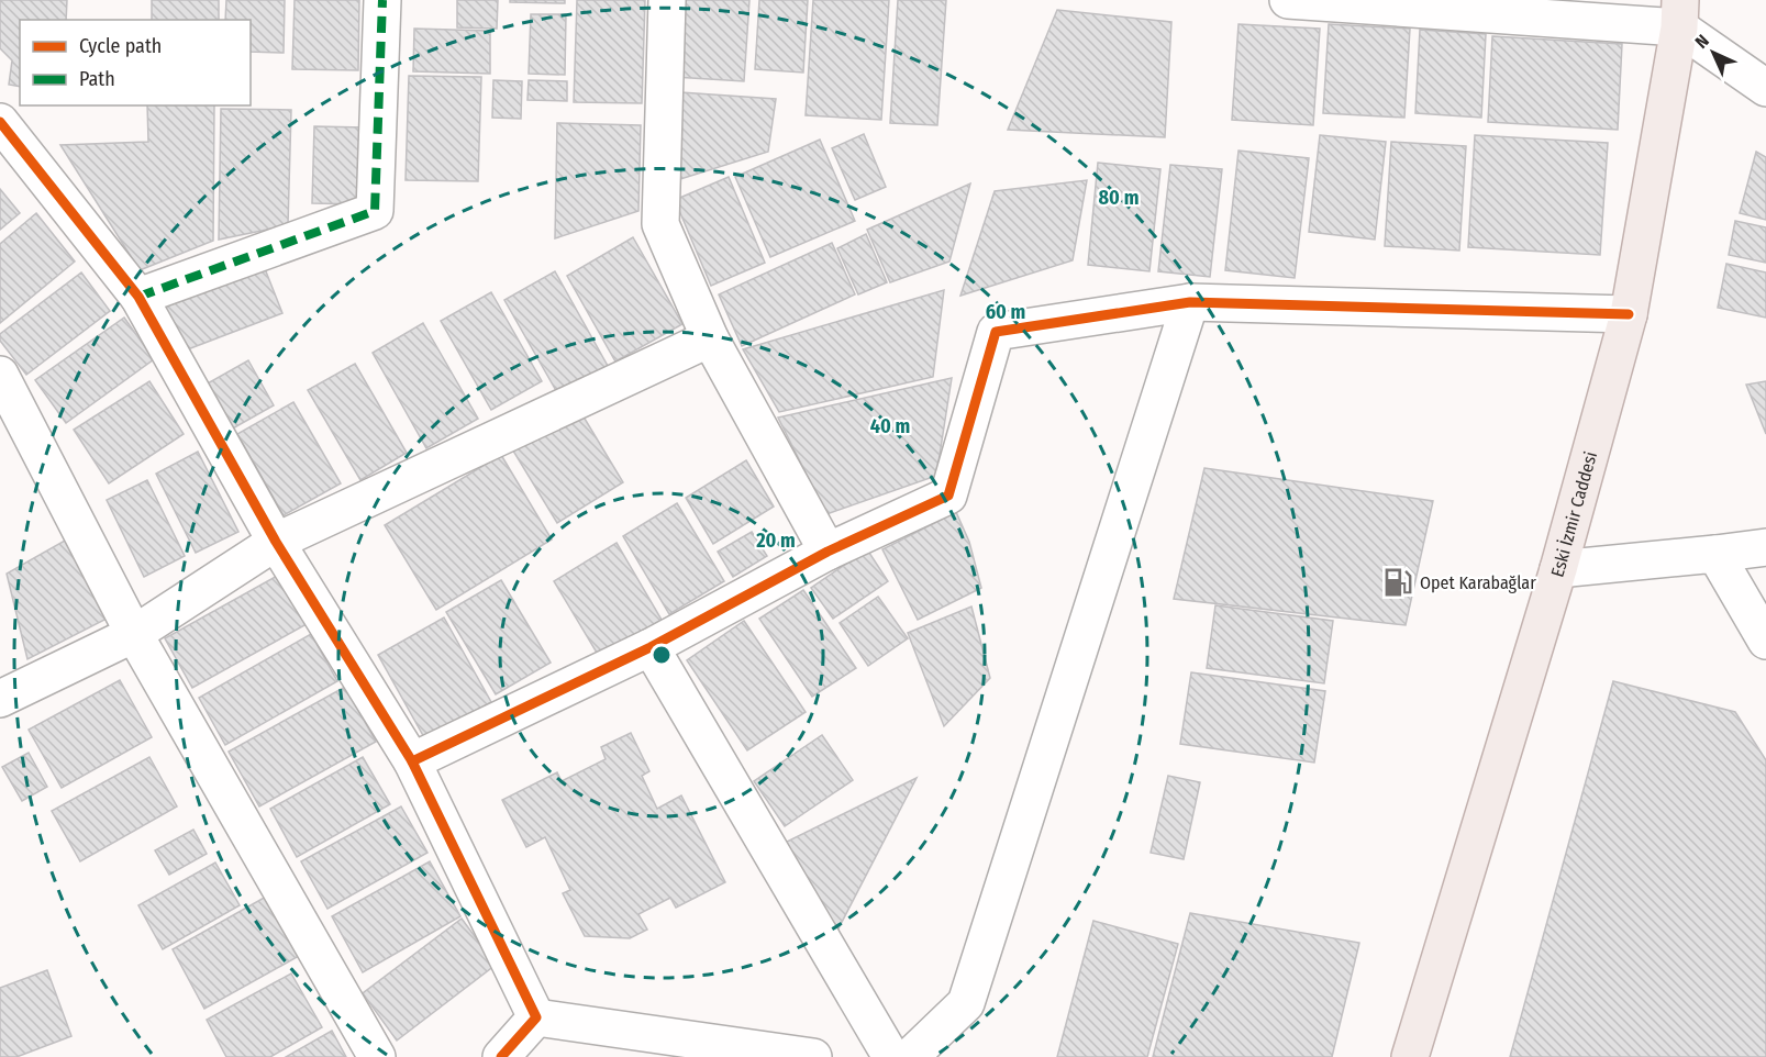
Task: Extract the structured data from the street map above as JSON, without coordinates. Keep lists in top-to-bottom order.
{
  "streets": {
    "main road": ["Eski İzmir Caddesi"]
  },
  "places": {
    "fuel station": ["Opet Karabağlar"]
  },
  "legend": ["Cycle path", "Path"],
  "north": "top left",
  "rings": [
    "80 m",
    "60 m",
    "40 m",
    "20 m"
  ]
}
